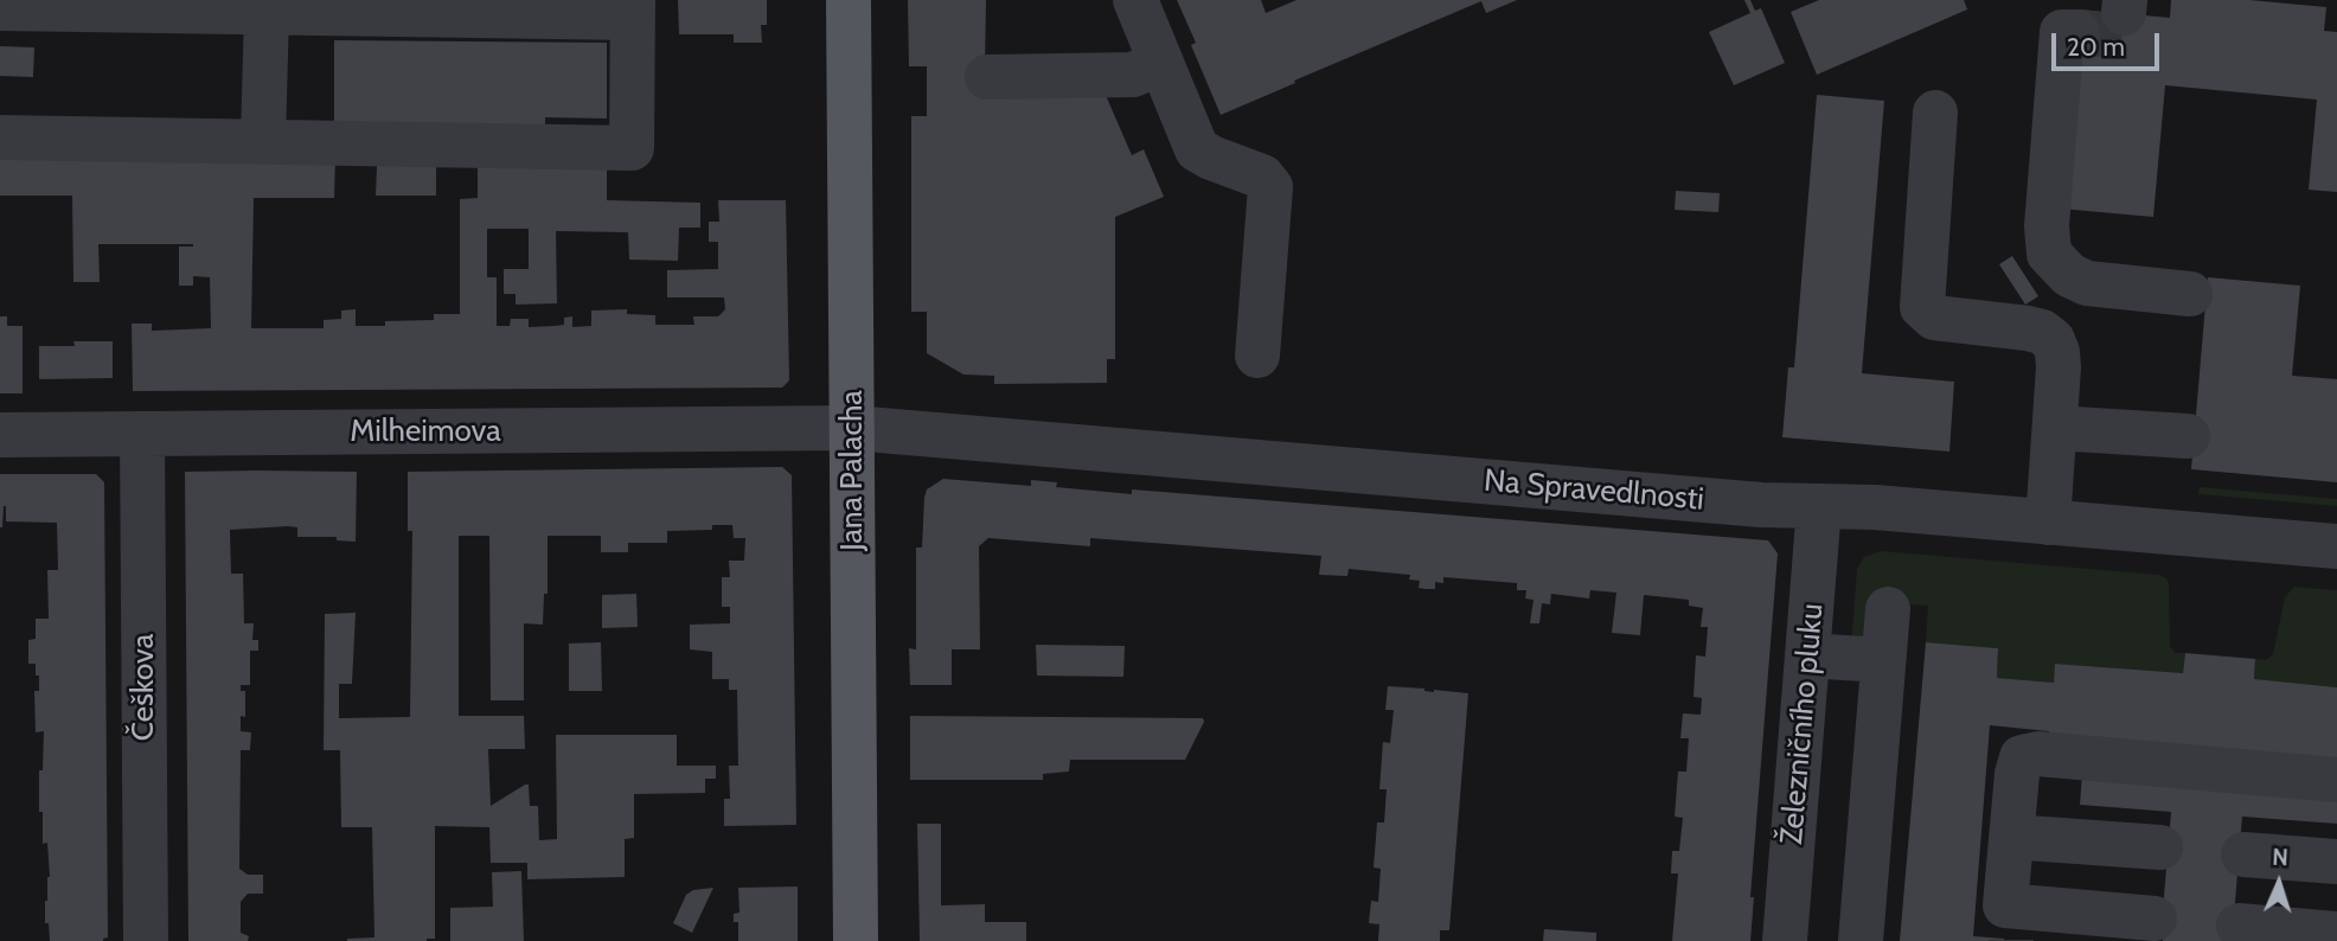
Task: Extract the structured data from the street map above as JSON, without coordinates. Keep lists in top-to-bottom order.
{
  "streets": {
    "main road": ["Jana Palacha"],
    "street": [
      "Milheimova",
      "Na Spravedlnosti",
      "Češkova",
      "Železničního pluku"
    ]
  },
  "crossings": [
    ["Milheimova", "Jana Palacha"],
    ["Milheimova", "Na Spravedlnosti"],
    ["Milheimova", "Češkova"],
    ["Jana Palacha", "Na Spravedlnosti"],
    ["Na Spravedlnosti", "Železničního pluku"]
  ],
  "scale_bar": "20 m",
  "north": "top"
}
